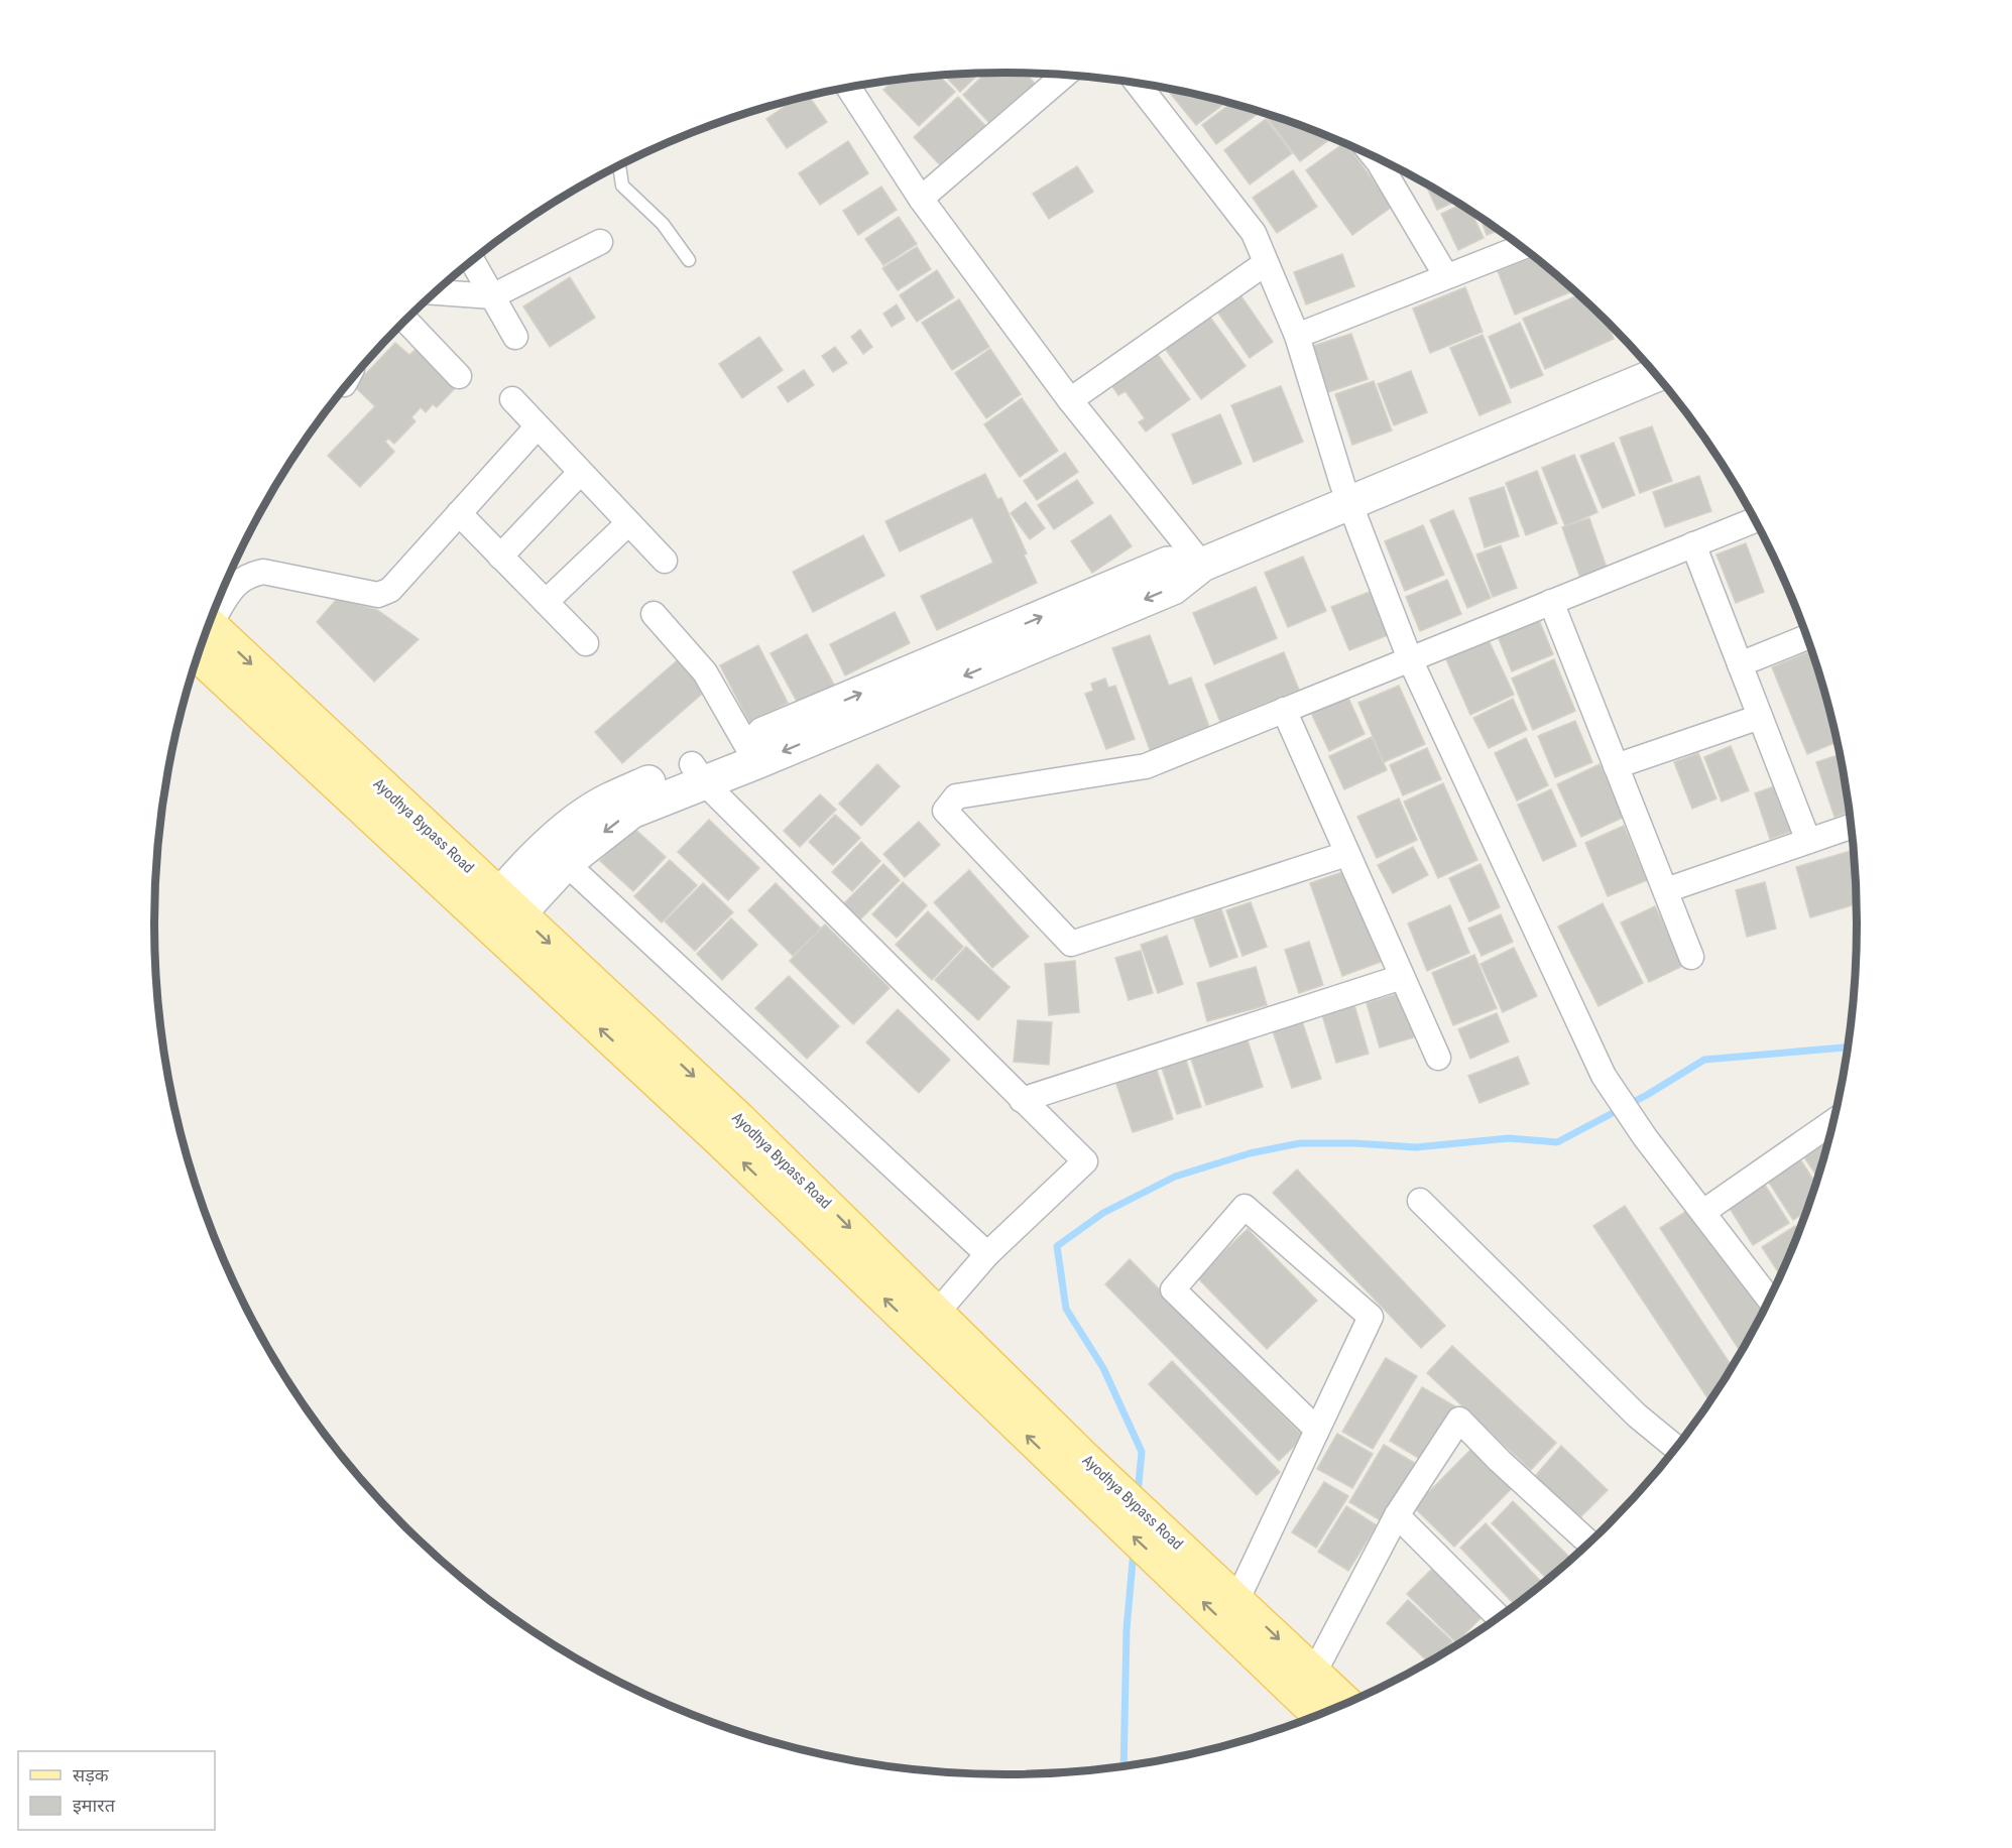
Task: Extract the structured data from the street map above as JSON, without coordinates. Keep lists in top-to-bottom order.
{
  "streets": {
    "main road": ["Ayodhya Bypass Road"]
  },
  "legend": ["सड़क", "इमारत"]
}
